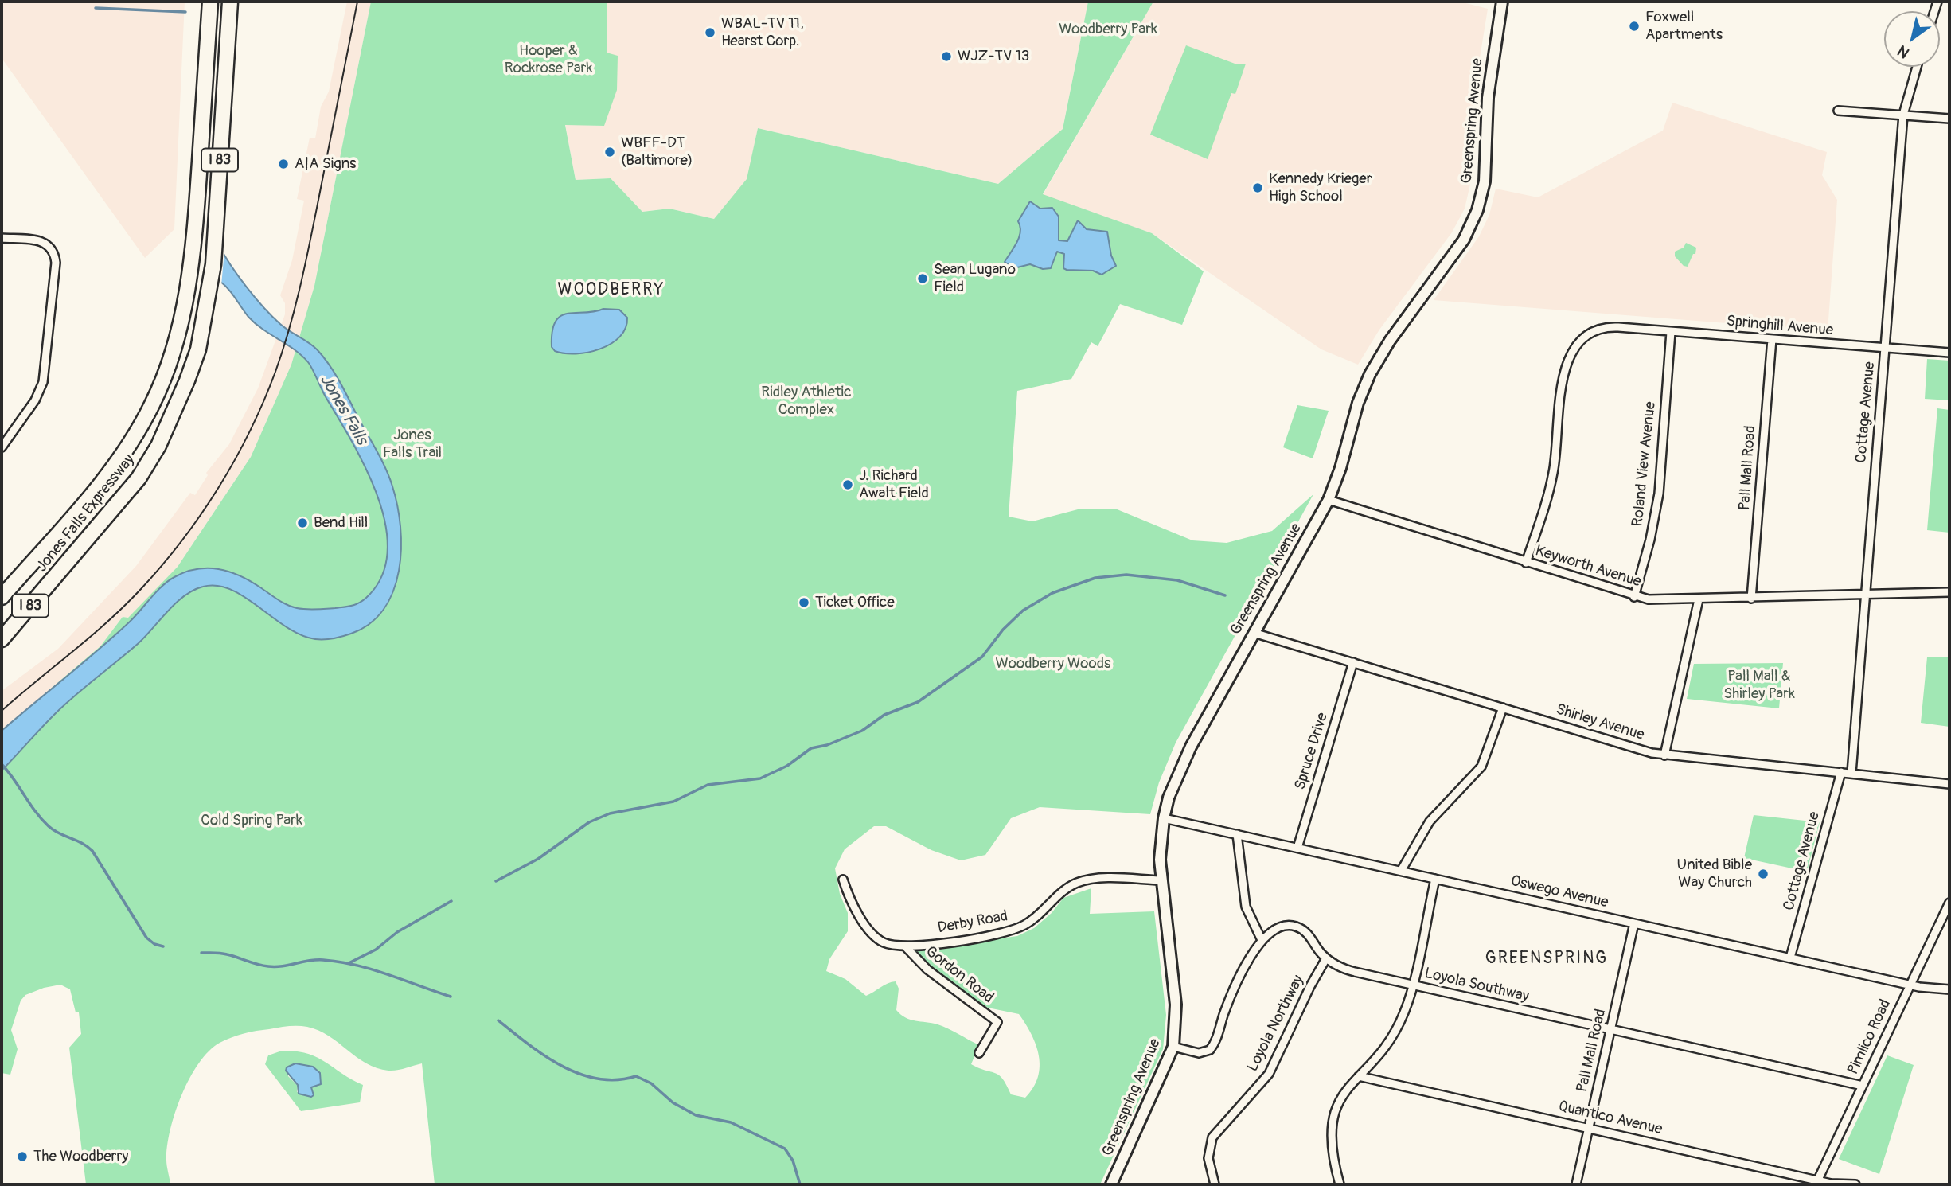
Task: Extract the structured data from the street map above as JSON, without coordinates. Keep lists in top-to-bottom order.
{
  "streets": {
    "highway": ["I 83", "Jones Falls Expressway"],
    "main road": ["Greenspring Avenue"],
    "street": [
      "Springhill Avenue",
      "Cottage Avenue",
      "Roland View Avenue",
      "Pall Mall Road",
      "Keyworth Avenue",
      "Shirley Avenue",
      "Spruce Drive",
      "Oswego Avenue",
      "Derby Road",
      "Gordon Road",
      "Loyola Southway",
      "Loyola Northway",
      "Pimlico Road",
      "Quantico Avenue"
    ]
  },
  "crossings": [
    ["Greenspring Avenue", "Keyworth Avenue"],
    ["Greenspring Avenue", "Shirley Avenue"],
    ["Greenspring Avenue", "Oswego Avenue"],
    ["Greenspring Avenue", "Derby Road"],
    ["Springhill Avenue", "Cottage Avenue"],
    ["Springhill Avenue", "Roland View Avenue"],
    ["Springhill Avenue", "Pall Mall Road"],
    ["Springhill Avenue", "Keyworth Avenue"],
    ["Cottage Avenue", "Keyworth Avenue"],
    ["Cottage Avenue", "Shirley Avenue"],
    ["Cottage Avenue", "Oswego Avenue"],
    ["Roland View Avenue", "Keyworth Avenue"],
    ["Pall Mall Road", "Keyworth Avenue"],
    ["Pall Mall Road", "Oswego Avenue"],
    ["Pall Mall Road", "Loyola Southway"],
    ["Pall Mall Road", "Quantico Avenue"],
    ["Shirley Avenue", "Spruce Drive"],
    ["Spruce Drive", "Oswego Avenue"],
    ["Oswego Avenue", "Pimlico Road"],
    ["Derby Road", "Gordon Road"],
    ["Loyola Southway", "Loyola Northway"],
    ["Loyola Southway", "Pimlico Road"],
    ["Pimlico Road", "Quantico Avenue"]
  ],
  "districts": ["WOODBERRY", "GREENSPRING"],
  "water": ["Jones Falls"],
  "parks": [
    "Woodberry Park",
    "Hooper & Rockrose Park",
    "Ridley Athletic Complex",
    "Jones Falls Trail",
    "Woodberry Woods",
    "Pall Mall & Shirley Park",
    "Cold Spring Park"
  ],
  "places": [
    "Foxwell Apartments",
    "WBAL-TV 11, Hearst Corp.",
    "WJZ-TV 13",
    "WBFF-DT (Baltimore)",
    "A|A Signs",
    "Kennedy Krieger High School",
    "Sean Lugano Field",
    "J. Richard Awalt Field",
    "Bend Hill",
    "Ticket Office",
    "United Bible Way Church",
    "The Woodberry"
  ],
  "north": "bottom left"
}
